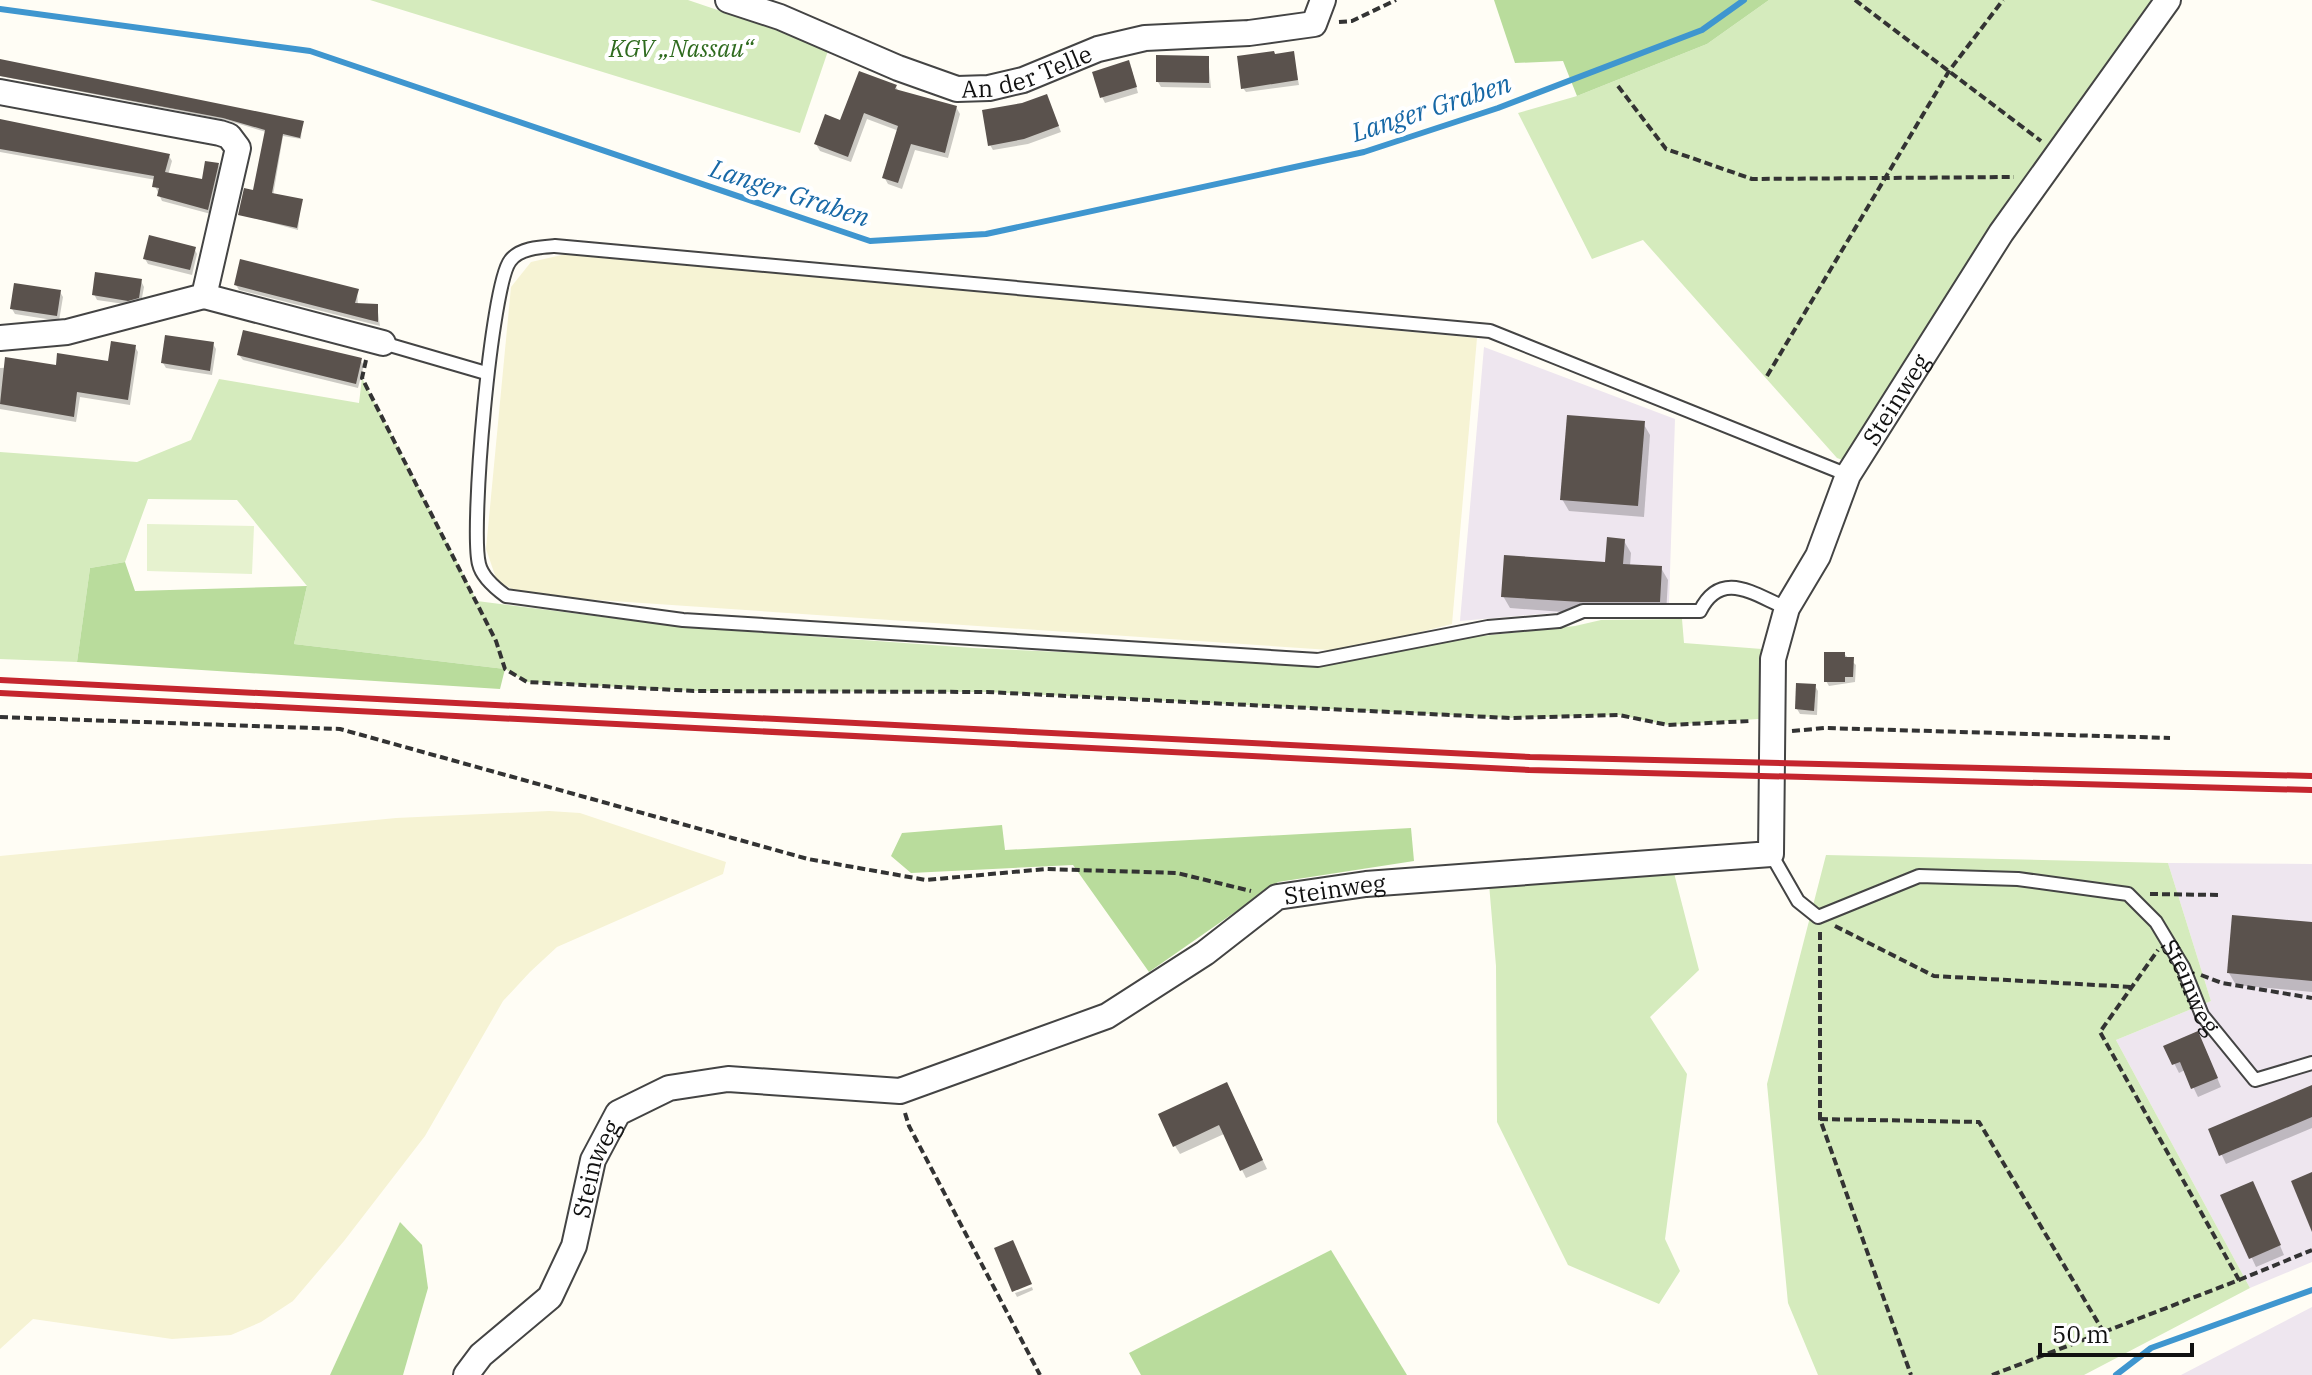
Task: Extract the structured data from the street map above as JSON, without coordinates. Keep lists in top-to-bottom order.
{
  "streets": {
    "street": ["An der Telle", "Steinweg"]
  },
  "water": ["Langer Graben"],
  "parks": ["KGV „Nassau“"],
  "scale_bar": "50 m"
}
